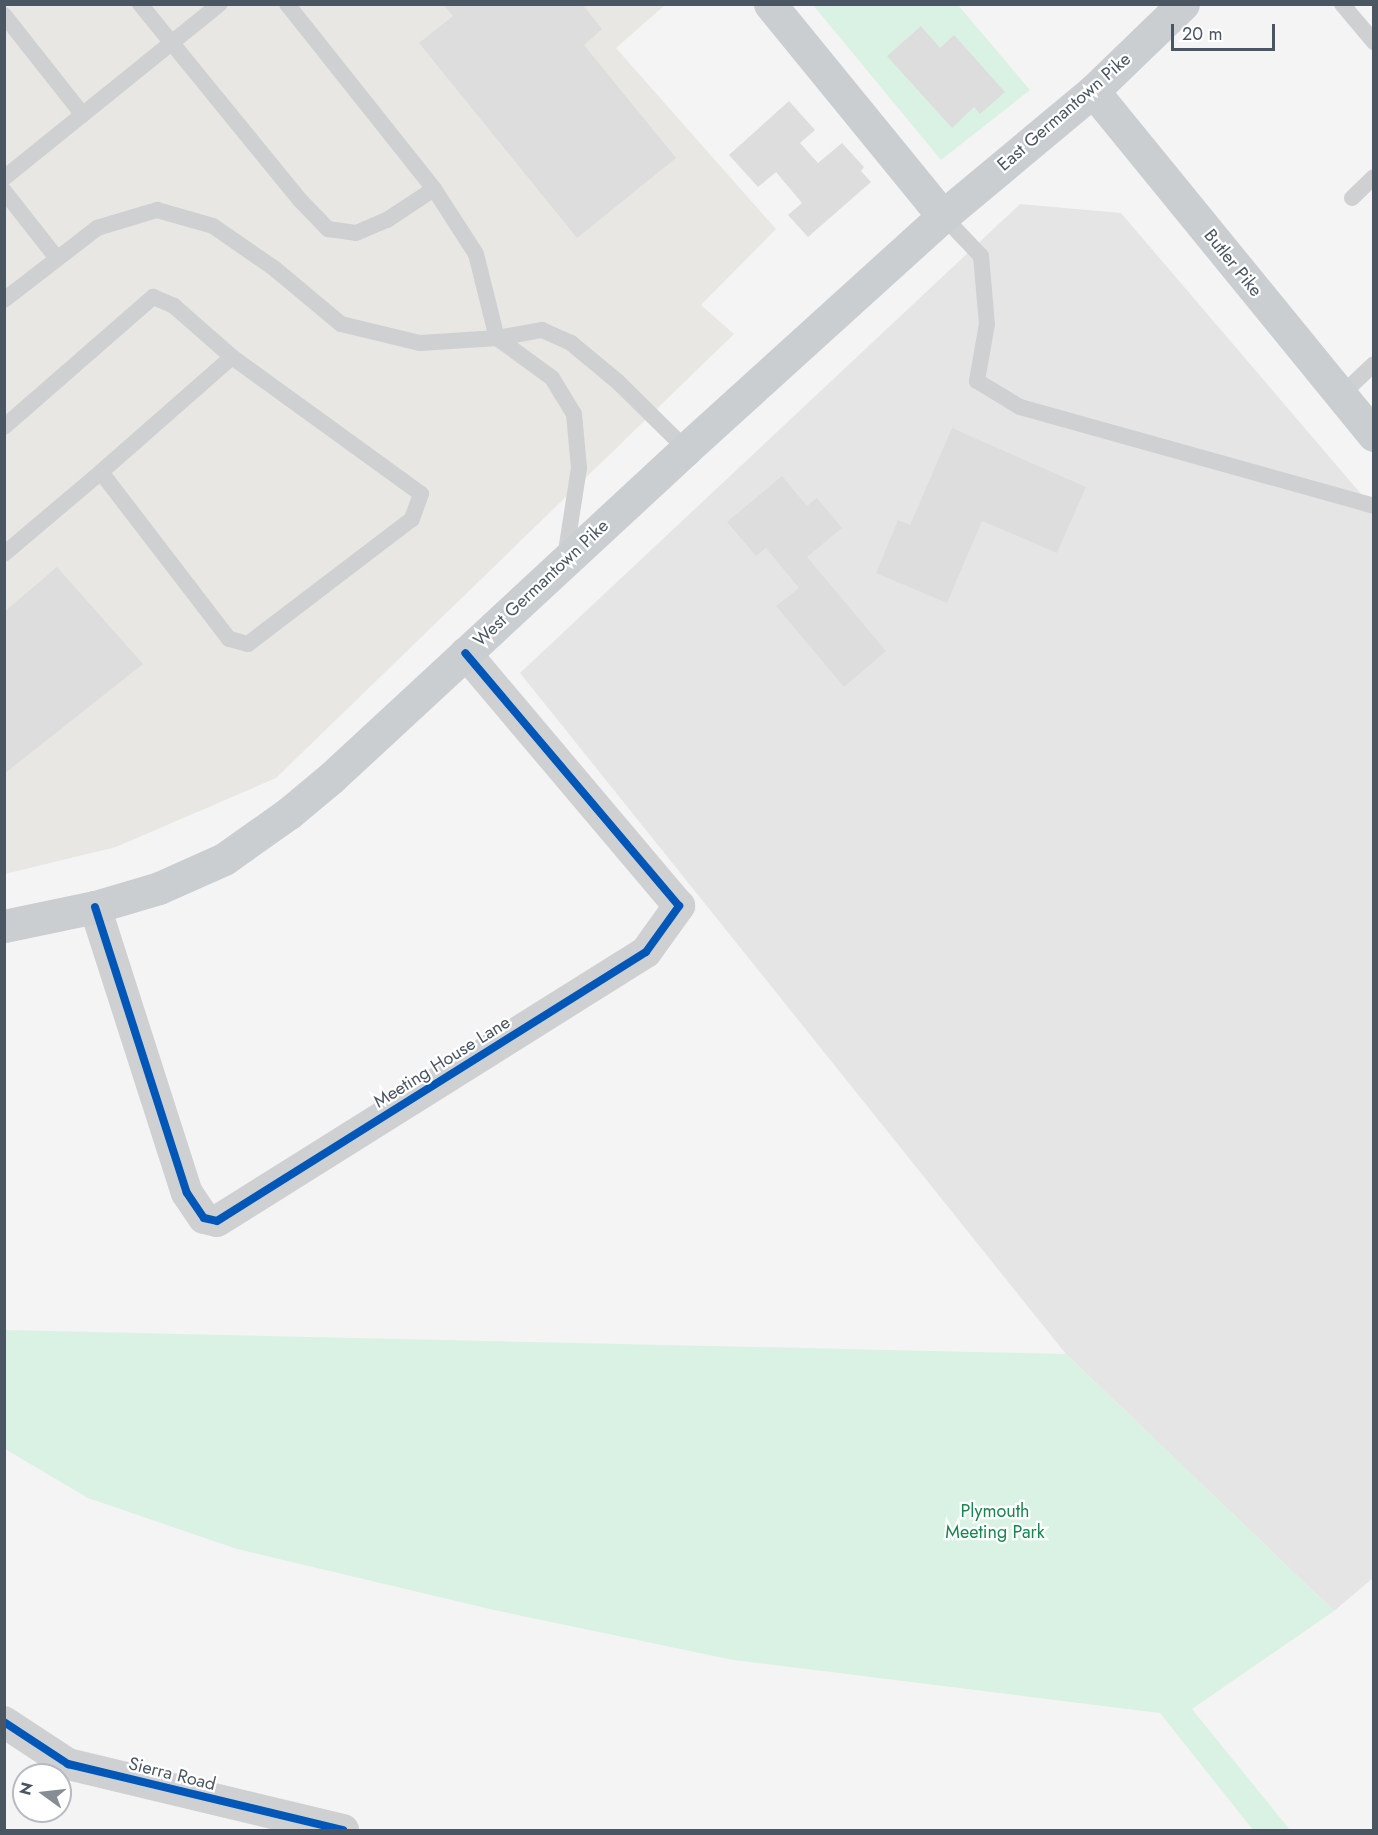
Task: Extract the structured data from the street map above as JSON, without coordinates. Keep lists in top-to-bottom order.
{
  "streets": {
    "main road": ["East Germantown Pike", "Butler Pike", "West Germantown Pike"],
    "street": ["Meeting House Lane", "Sierra Road"]
  },
  "crossings": [
    ["East Germantown Pike", "Butler Pike"],
    ["East Germantown Pike", "West Germantown Pike"],
    ["West Germantown Pike", "Meeting House Lane"]
  ],
  "parks": ["Plymouth Meeting Park"],
  "scale_bar": "20 m",
  "north": "left"
}
